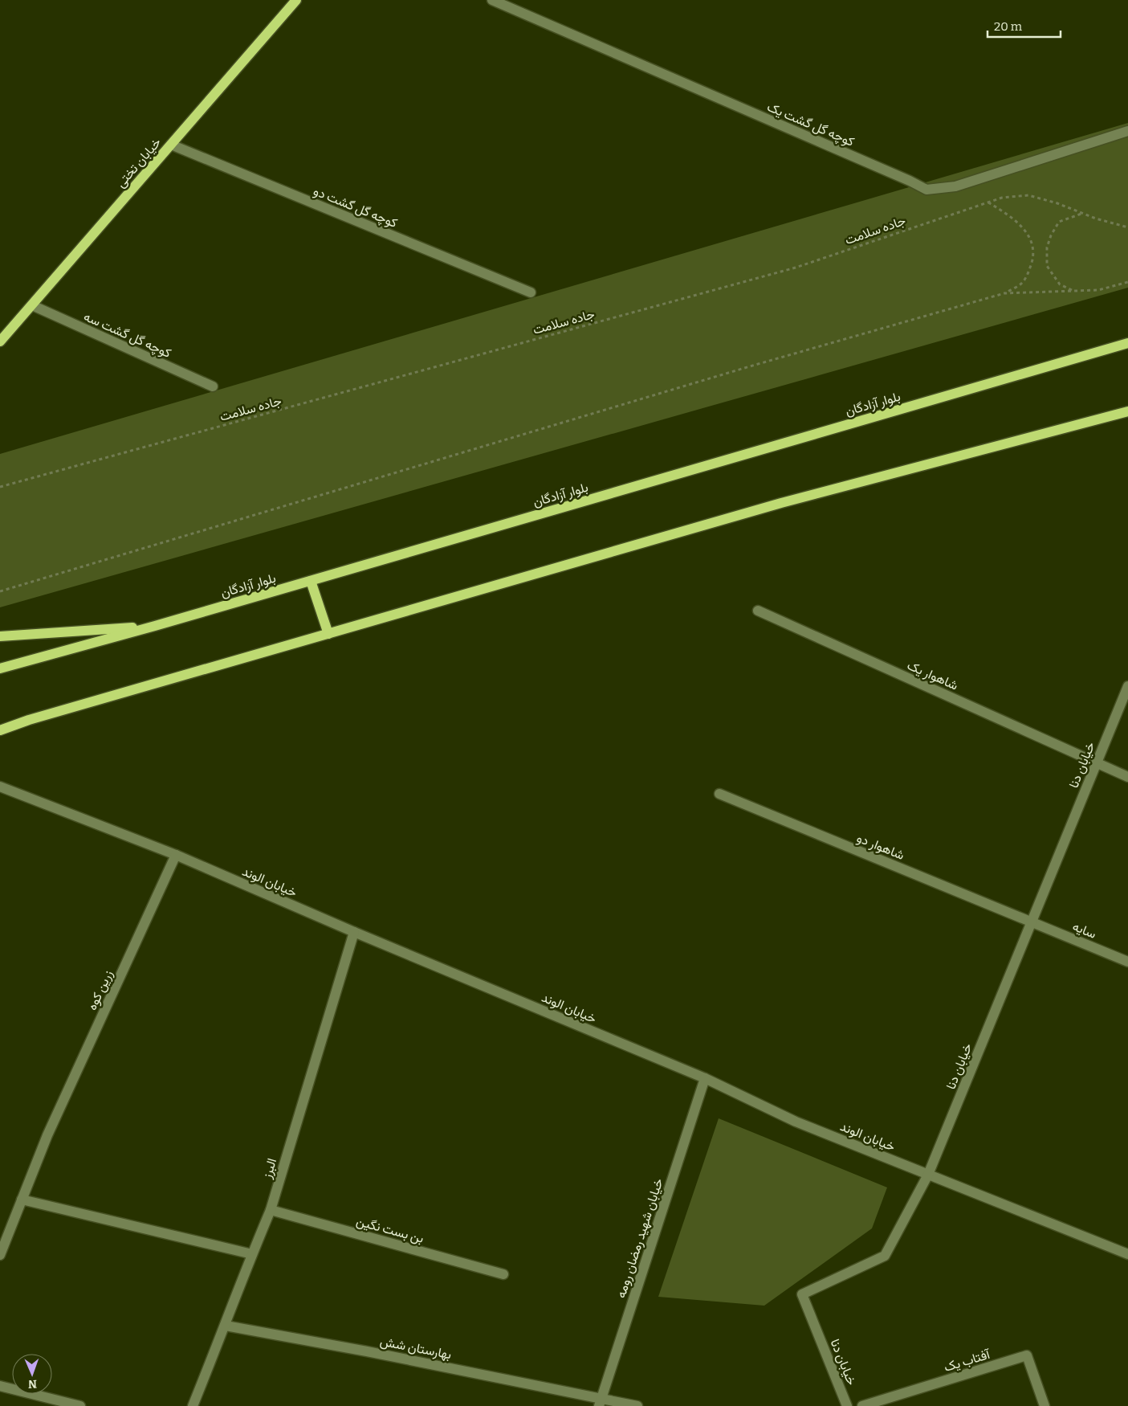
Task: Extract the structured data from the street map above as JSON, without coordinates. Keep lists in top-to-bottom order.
{
  "streets": {
    "main road": ["خیابان تختی", "بلوار آزادگان"],
    "street": [
      "کوچه گل گشت یک",
      "کوچه گل گشت دو",
      "کوچه گل گشت سه",
      "شاهوار یک",
      "خیابان دنا",
      "شاهوار دو",
      "خیابان الوند",
      "سایه",
      "زرین کوه",
      "البرز",
      "بن بست نگین",
      "خیابان شهید رمضان رومه",
      "بهارستان شش",
      "آفتاب یک"
    ],
    "path": ["جاده سلامت"]
  },
  "crossings": [
    ["خیابان تختی", "کوچه گل گشت دو"],
    ["خیابان تختی", "کوچه گل گشت سه"],
    ["شاهوار یک", "خیابان دنا"],
    ["خیابان دنا", "شاهوار دو"],
    ["خیابان دنا", "خیابان الوند"],
    ["خیابان دنا", "سایه"],
    ["شاهوار دو", "سایه"],
    ["خیابان الوند", "زرین کوه"],
    ["خیابان الوند", "البرز"],
    ["خیابان الوند", "خیابان شهید رمضان رومه"],
    ["البرز", "بن بست نگین"],
    ["البرز", "بهارستان شش"],
    ["خیابان شهید رمضان رومه", "بهارستان شش"]
  ],
  "scale_bar": "20 m",
  "north": "bottom"
}
